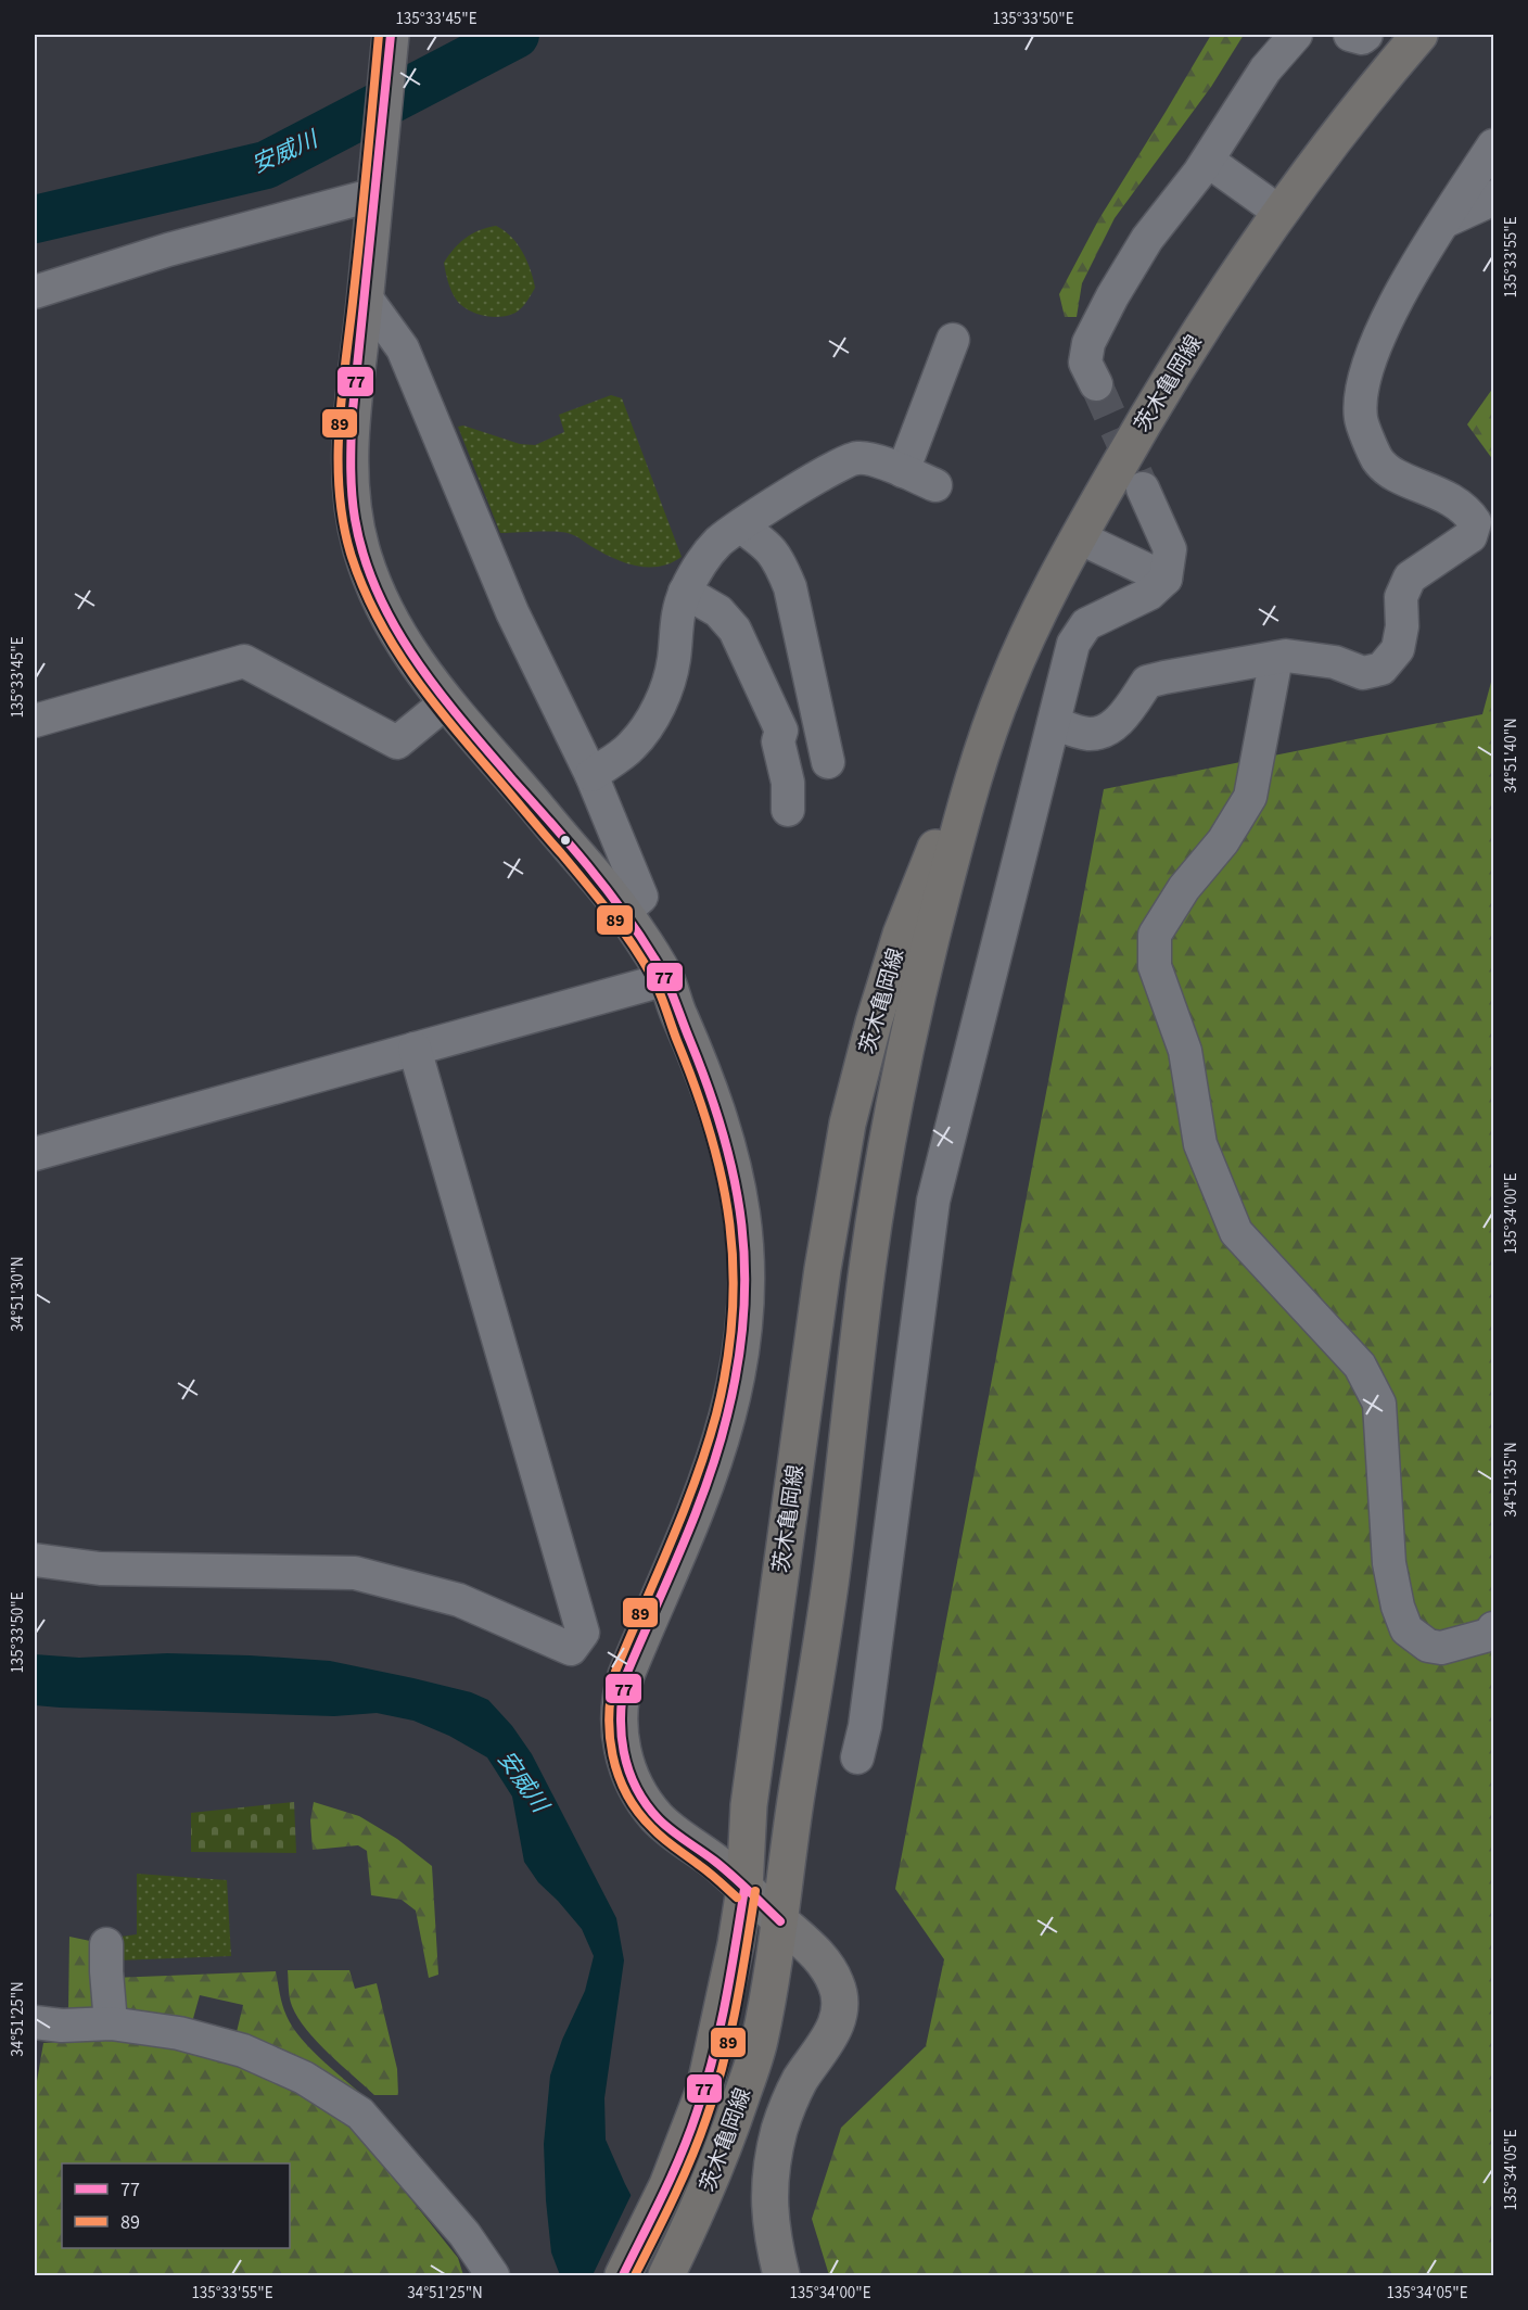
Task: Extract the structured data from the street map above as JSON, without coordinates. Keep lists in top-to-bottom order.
{
  "streets": {
    "main road": ["茨木亀岡線"]
  },
  "water": ["安威川"],
  "lines": ["transit line 77", "transit line 89"],
  "legend": ["77", "89"],
  "coordinates": [
    "135°33'45\"E",
    "135°33'50\"E",
    "135°33'55\"E",
    "34°51'40\"N",
    "135°34'00\"E",
    "34°51'30\"N",
    "34°51'35\"N",
    "34°51'25\"N",
    "135°34'05\"E"
  ]
}
